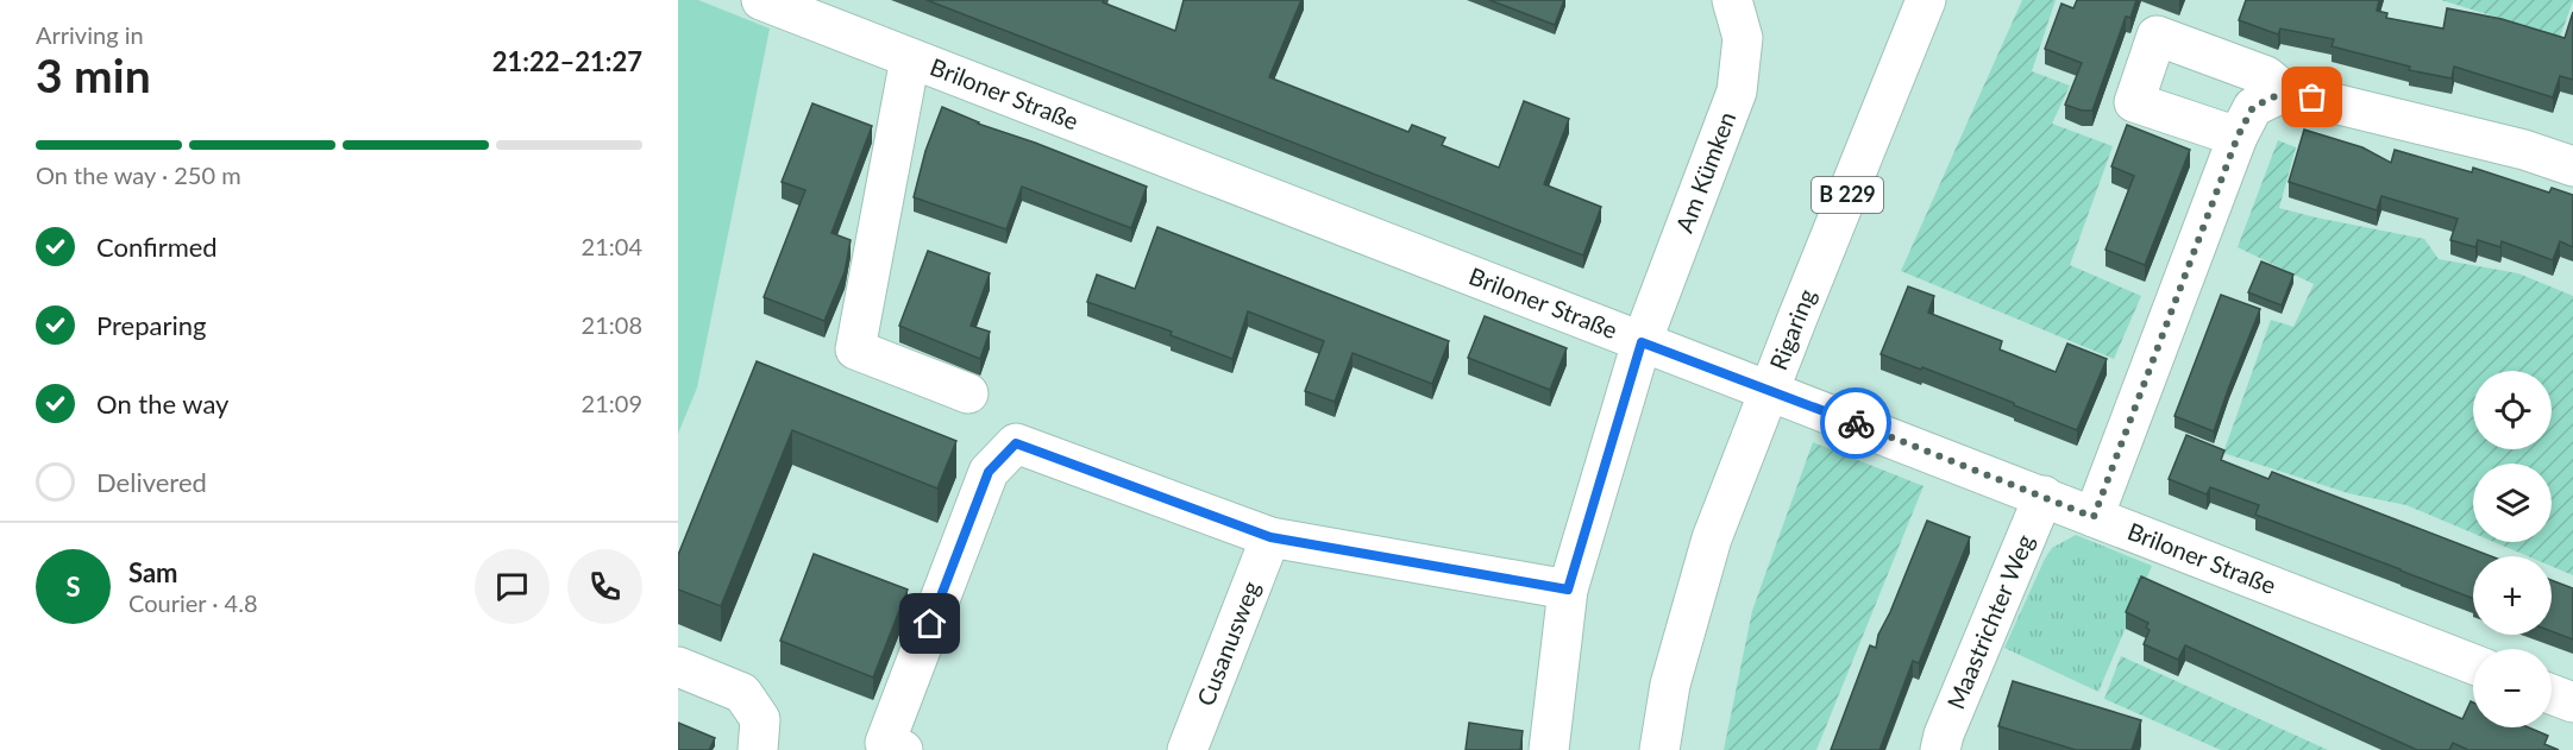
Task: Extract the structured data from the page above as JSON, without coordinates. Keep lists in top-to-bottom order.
{
  "streets": {
    "street": [
      "Briloner Straße",
      "Am Kümken",
      "B 229",
      "Rigaring",
      "Maastrichter Weg",
      "Cusanusweg"
    ]
  },
  "crossings": [
    ["Briloner Straße", "Am Kümken"],
    ["Briloner Straße", "Rigaring"],
    ["Briloner Straße", "Maastrichter Weg"]
  ],
  "page": {
    "heading": ["3 min", "Arriving in", "21:22–21:27"],
    "panel": ["Sam", "Courier · 4.8"],
    "bar": "On the way · 250 m",
    "list": [
      ["Confirmed", "21:04"],
      ["Preparing", "21:08"],
      ["On the way", "21:09"],
      "Delivered"
    ],
    "map_buttons": ["+", "−"],
    "round": "S"
  }
}
